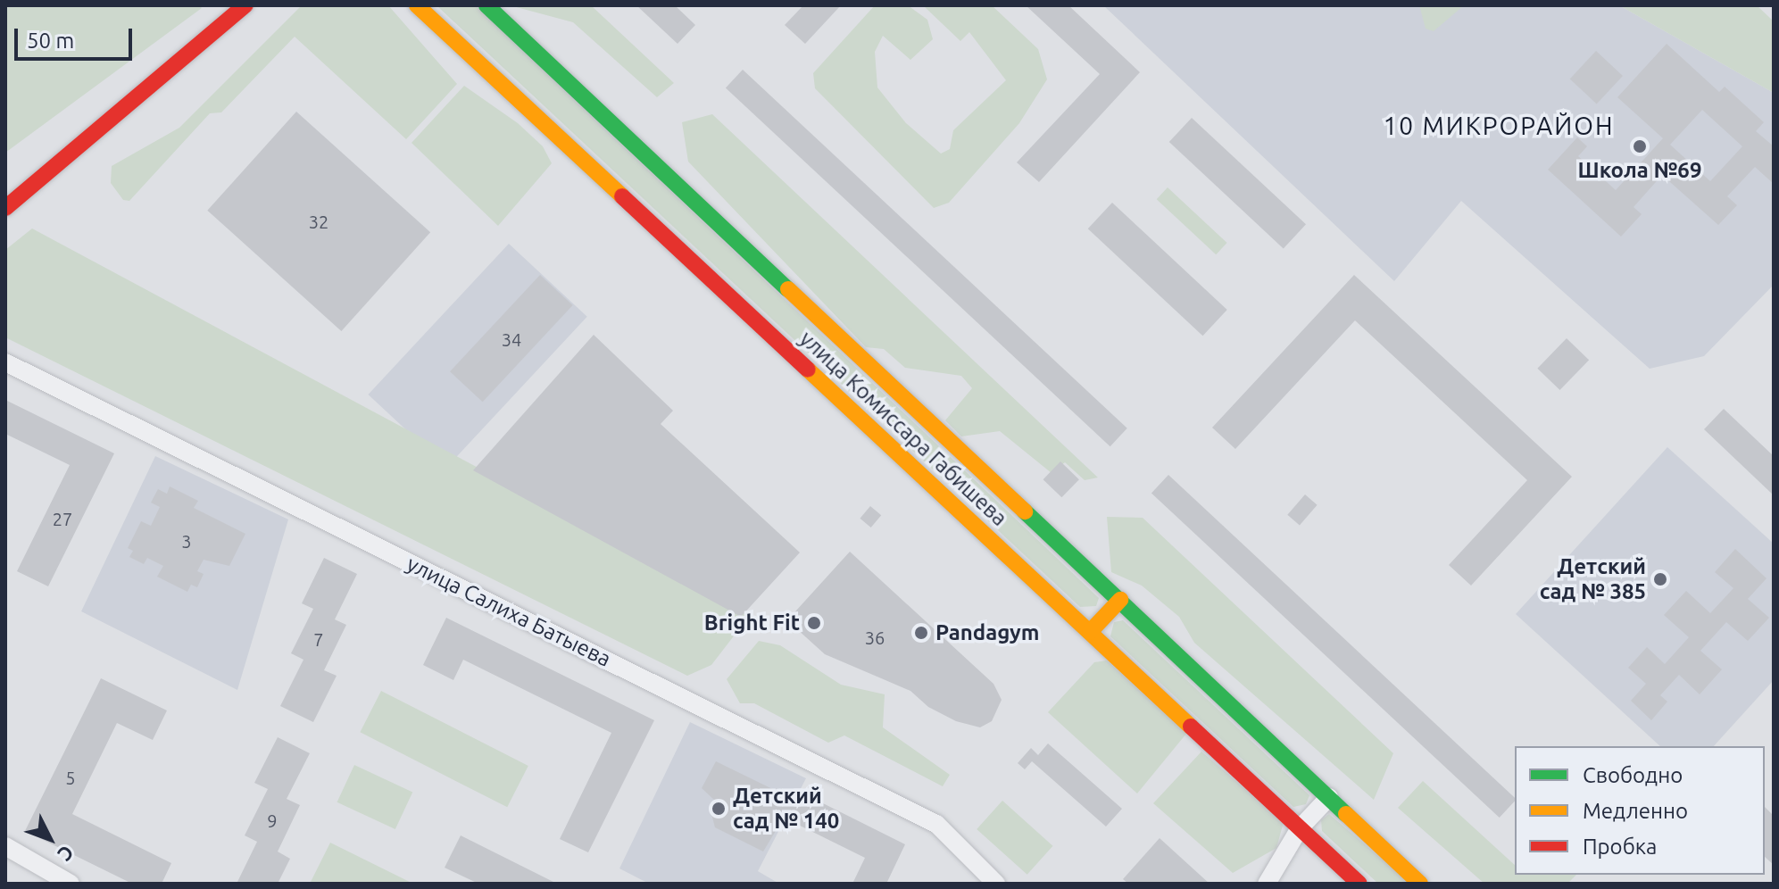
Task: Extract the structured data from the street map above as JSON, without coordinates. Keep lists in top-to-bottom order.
{
  "streets": {
    "street": ["улица Комиссара Габишева", "улица Салиха Батыева"]
  },
  "districts": ["10 МИКРОРАЙОН"],
  "places": [
    "Школа №69",
    "Детский сад № 385",
    "Bright Fit",
    "Pandagym",
    "Детский сад № 140"
  ],
  "house_numbers": [
    "32",
    "34",
    "27",
    "3",
    "36",
    "7",
    "5",
    "9"
  ],
  "legend": ["Свободно", "Медленно", "Пробка"],
  "scale_bar": "50 m",
  "north": "bottom right"
}
